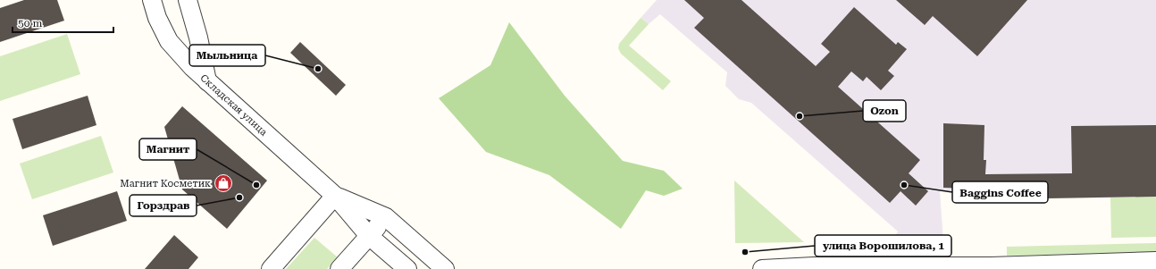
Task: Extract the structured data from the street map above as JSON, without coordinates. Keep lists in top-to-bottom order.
{
  "streets": {
    "street": ["Складская улица"]
  },
  "places": {
    "other": [
      "Мыльница",
      "Ozon",
      "Магнит",
      "Baggins Coffee",
      "Горздрав",
      "улица Ворошилова, 1"
    ],
    "shop": ["Магнит Косметик"]
  },
  "scale_bar": "50 m"
}
